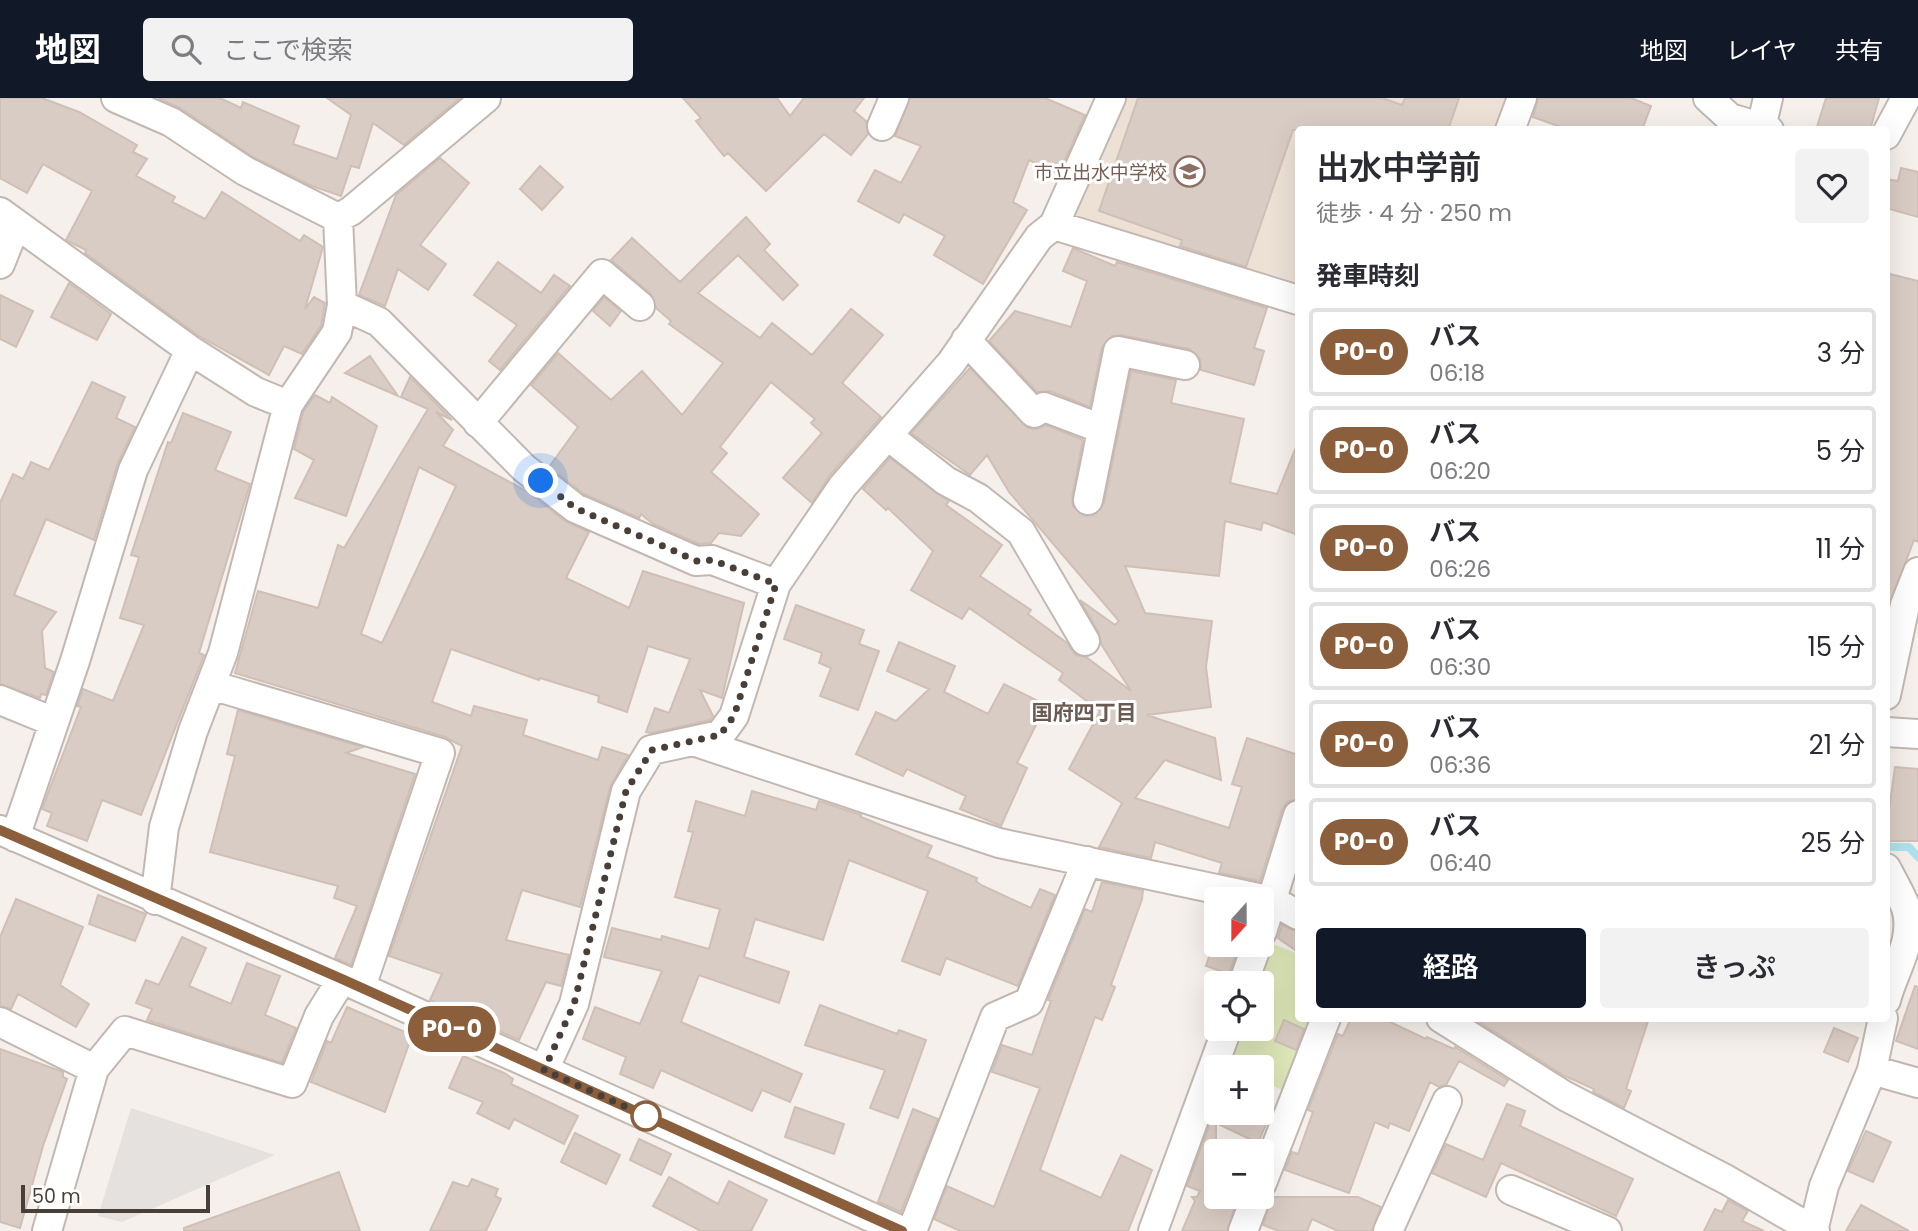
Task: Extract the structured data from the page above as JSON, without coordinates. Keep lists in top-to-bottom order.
{
  "districts": ["国府四丁目"],
  "places": {
    "school or university": ["市立出水中学校"]
  },
  "lines": ["bus line P0-0"],
  "scale_bar": "50 m",
  "north": "bottom",
  "page": {
    "header": "地図",
    "search": "ここで検索",
    "nav": ["地図", "レイヤ", "共有"],
    "on_map": "P0-0",
    "heading": [
      ["出水中学前", "徒歩 · 4 分 · 250 m"],
      "発車時刻"
    ],
    "list": [
      {
        "mark": "P0-0",
        "name": "バス",
        "note": "06:18",
        "value": "3 分"
      },
      {
        "mark": "P0-0",
        "name": "バス",
        "note": "06:20",
        "value": "5 分"
      },
      {
        "mark": "P0-0",
        "name": "バス",
        "note": "06:26",
        "value": "11 分"
      },
      {
        "mark": "P0-0",
        "name": "バス",
        "note": "06:30",
        "value": "15 分"
      },
      {
        "mark": "P0-0",
        "name": "バス",
        "note": "06:36",
        "value": "21 分"
      },
      {
        "mark": "P0-0",
        "name": "バス",
        "note": "06:40",
        "value": "25 分"
      }
    ],
    "map_buttons": ["+", "−"],
    "buttons": ["経路", "きっぷ"],
    "scale": "50 m"
  }
}
